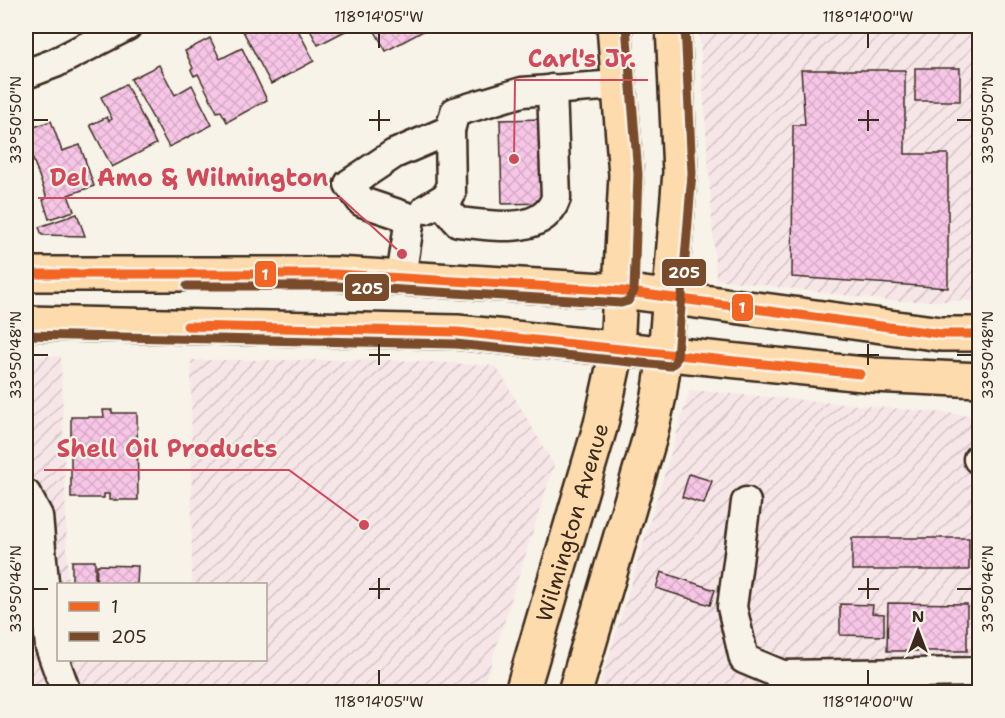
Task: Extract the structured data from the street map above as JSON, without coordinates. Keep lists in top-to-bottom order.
{
  "streets": {
    "main road": ["Wilmington Avenue"]
  },
  "places": ["Carl's Jr.", "Del Amo & Wilmington", "Shell Oil Products"],
  "lines": ["transit line 205", "transit line 1"],
  "legend": ["1", "205"],
  "north": "top",
  "coordinates": [
    "118°14'05\"W",
    "118°14'00\"W",
    "33°50'50\"N",
    "33°50'48\"N",
    "33°50'46\"N"
  ]
}
